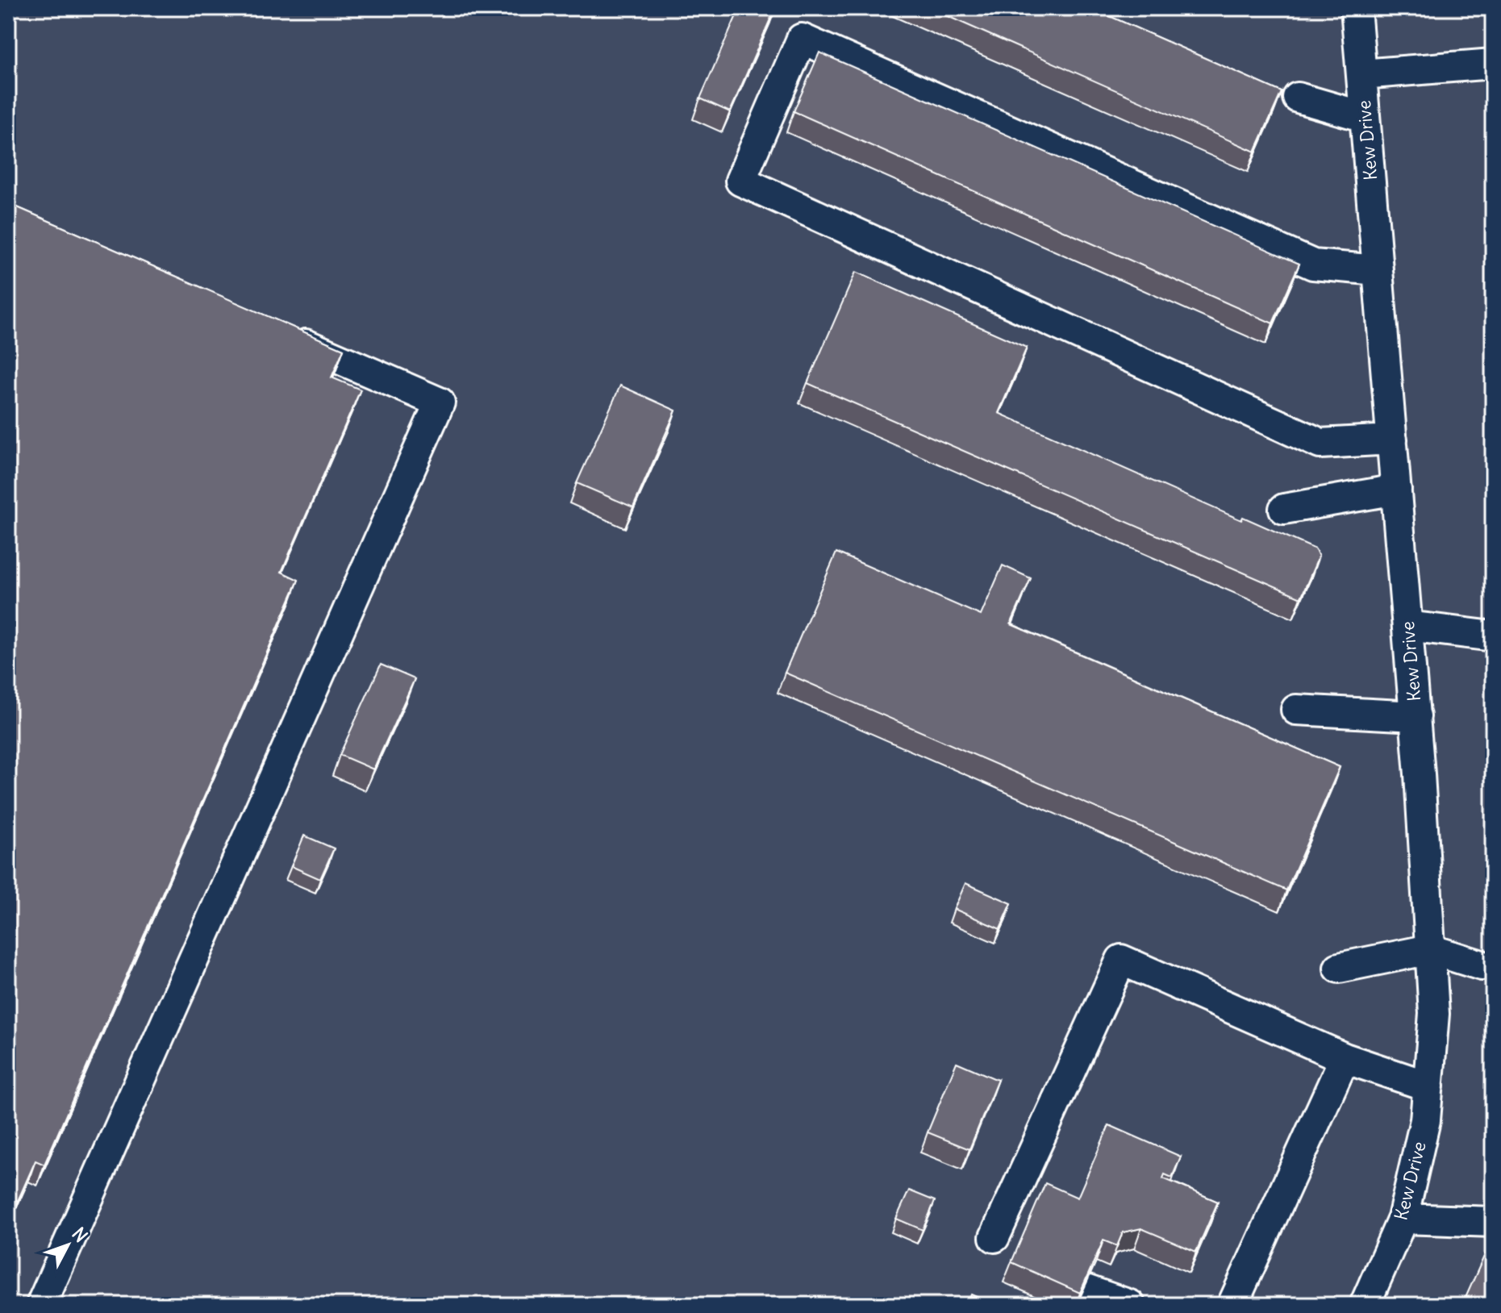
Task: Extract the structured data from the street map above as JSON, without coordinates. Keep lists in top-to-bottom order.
{
  "streets": {
    "street": ["Kew Drive"]
  },
  "north": "top right"
}
